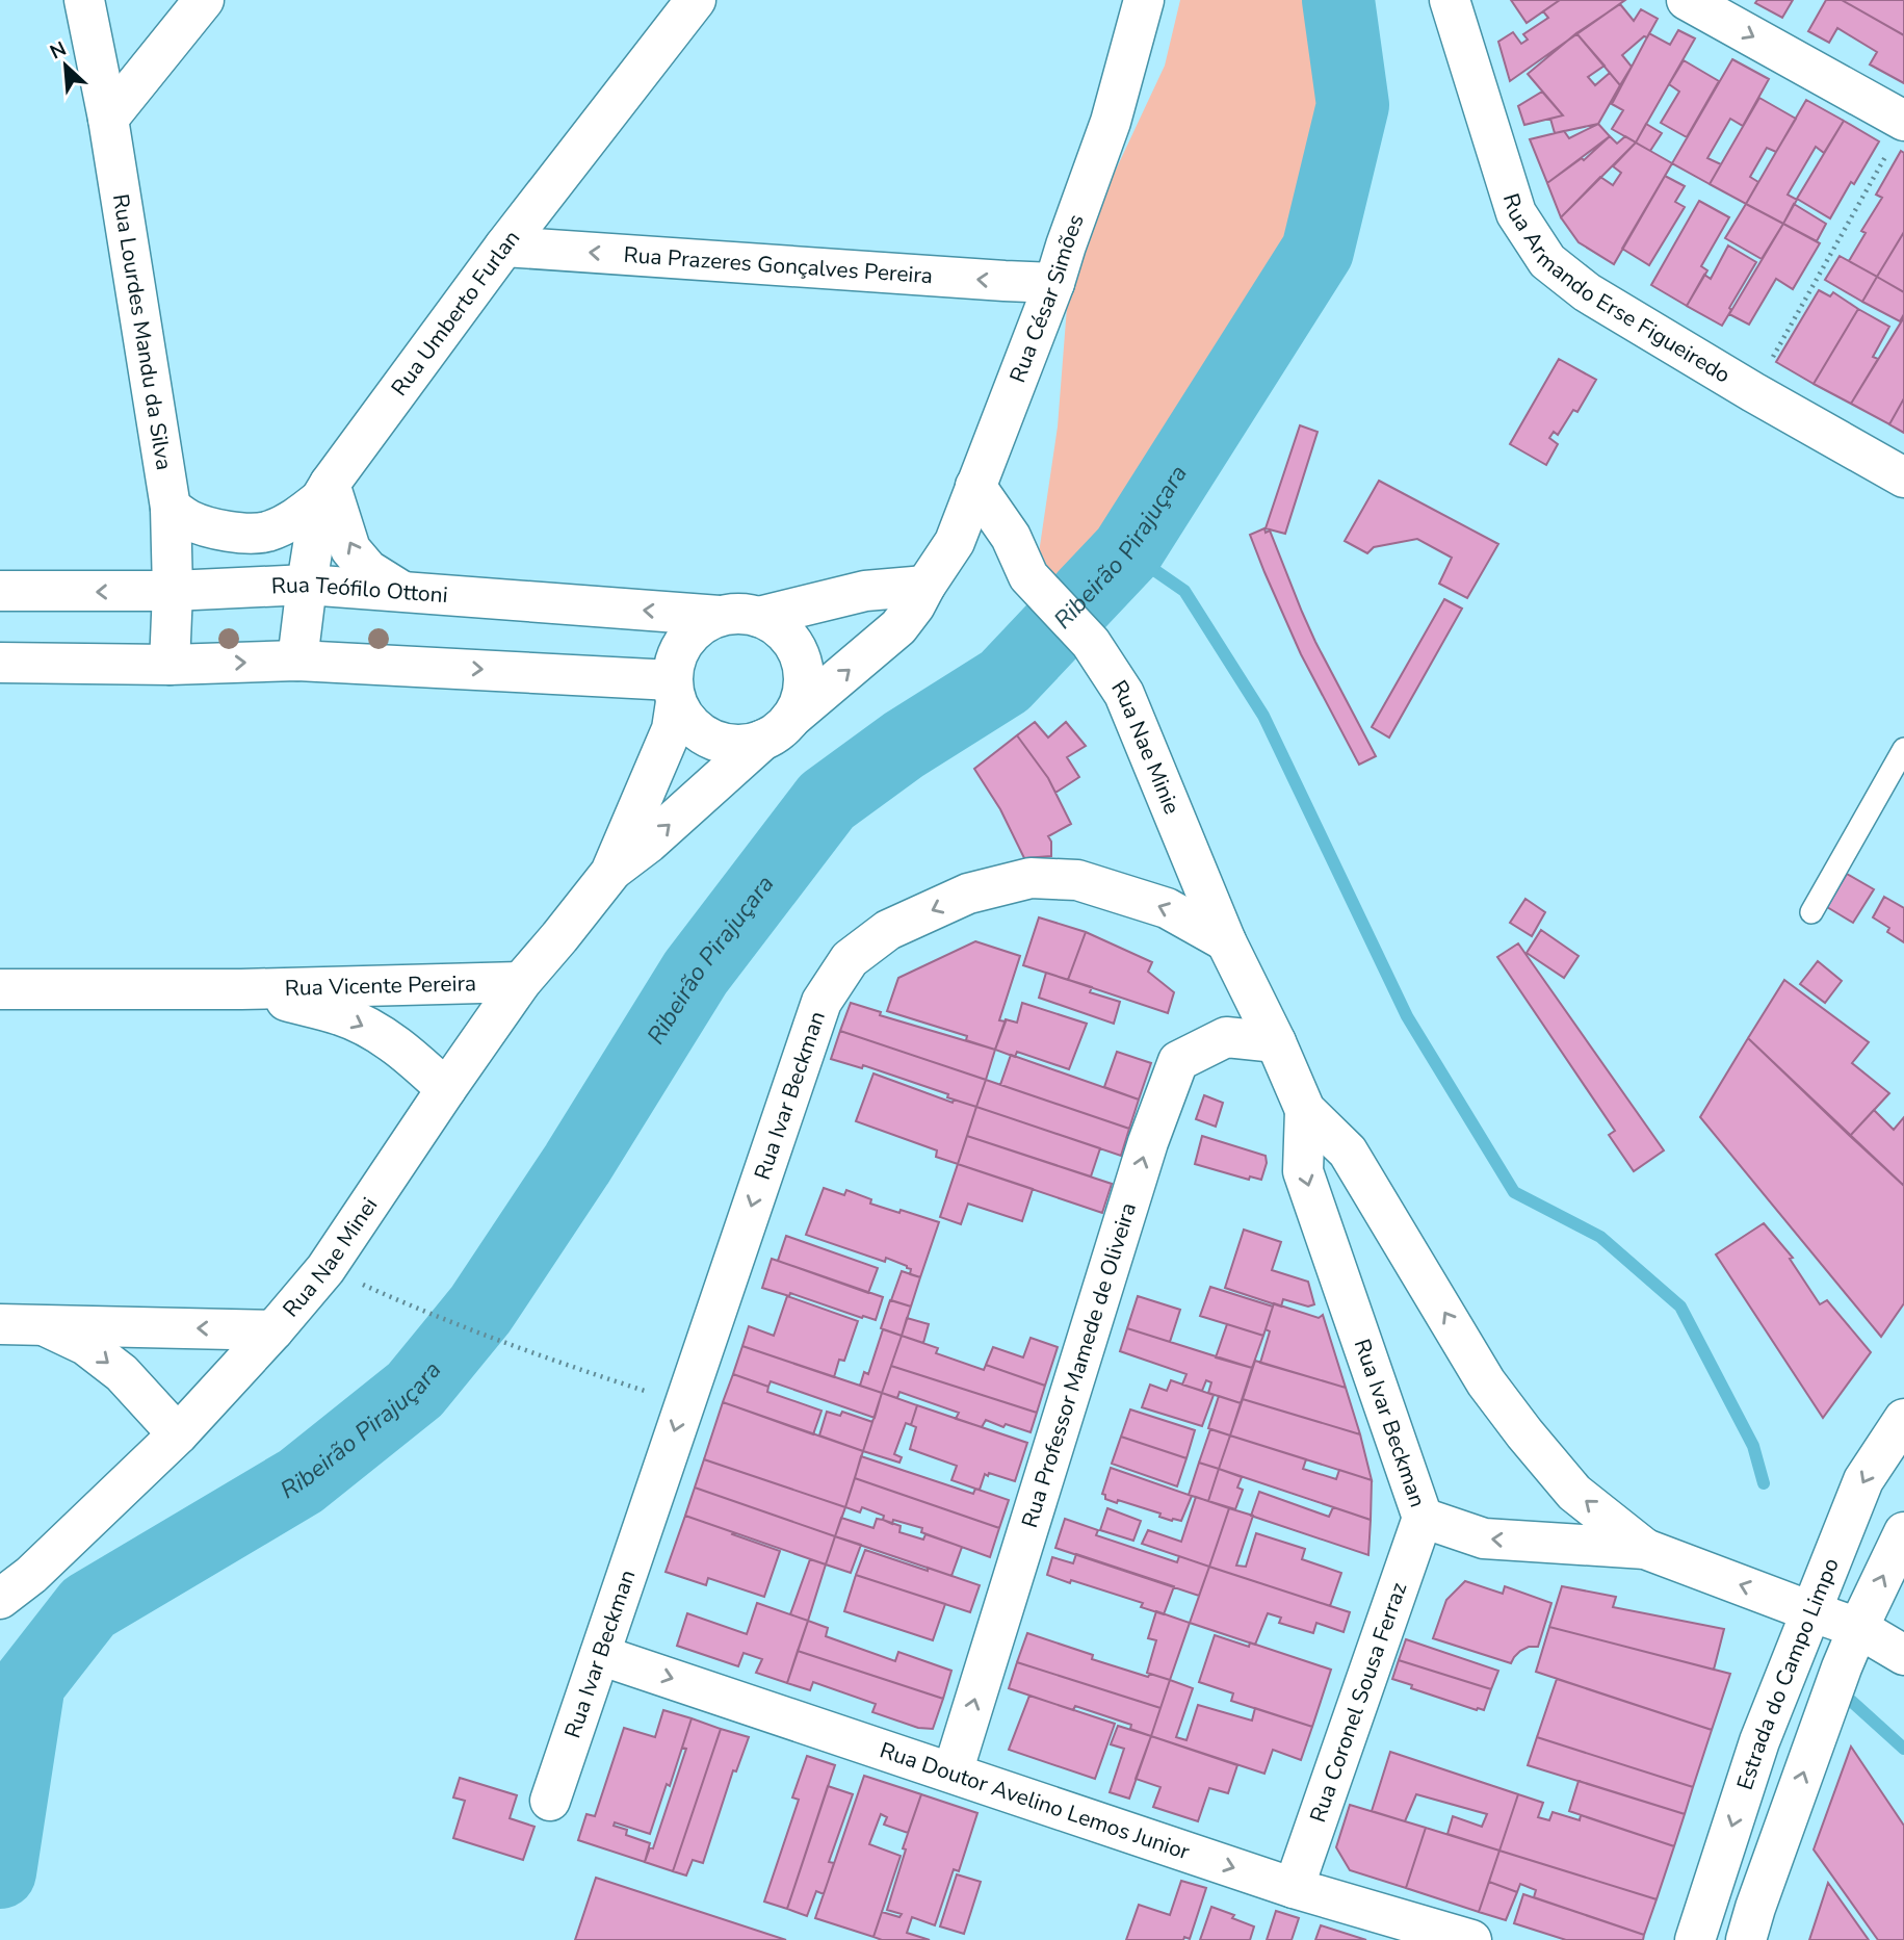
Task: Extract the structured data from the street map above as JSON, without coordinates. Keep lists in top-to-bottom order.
{
  "streets": {
    "street": [
      "Rua Prazeres Gonçalves Pereira",
      "Rua Armando Erse Figueiredo",
      "Rua César Simões",
      "Rua Umberto Furlan",
      "Rua Lourdes Mandu da Silva",
      "Rua Teófilo Ottoni",
      "Rua Nae Minie",
      "Rua Vicente Pereira",
      "Rua Ivar Beckman",
      "Rua Nae Minei",
      "Rua Professor Mamede de Oliveira",
      "Estrada do Campo Limpo",
      "Rua Coronel Sousa Ferraz",
      "Rua Doutor Avelino Lemos Junior"
    ]
  },
  "crossings": [
    ["Rua Prazeres Gonçalves Pereira", "Rua César Simões"],
    ["Rua Prazeres Gonçalves Pereira", "Rua Umberto Furlan"],
    ["Rua César Simões", "Rua Teófilo Ottoni"],
    ["Rua César Simões", "Rua Nae Minie"],
    ["Rua César Simões", "Rua Nae Minei"],
    ["Rua Umberto Furlan", "Rua Teófilo Ottoni"],
    ["Rua Lourdes Mandu da Silva", "Rua Teófilo Ottoni"],
    ["Rua Teófilo Ottoni", "Rua Nae Minei"],
    ["Rua Nae Minie", "Rua Ivar Beckman"],
    ["Rua Vicente Pereira", "Rua Nae Minei"],
    ["Rua Ivar Beckman", "Rua Professor Mamede de Oliveira"],
    ["Rua Ivar Beckman", "Estrada do Campo Limpo"],
    ["Rua Ivar Beckman", "Rua Coronel Sousa Ferraz"],
    ["Rua Ivar Beckman", "Rua Doutor Avelino Lemos Junior"],
    ["Rua Professor Mamede de Oliveira", "Rua Doutor Avelino Lemos Junior"],
    ["Rua Coronel Sousa Ferraz", "Rua Doutor Avelino Lemos Junior"]
  ],
  "one_way": ["Rua Professor Mamede de Oliveira", "Rua Doutor Avelino Lemos Junior"],
  "water": ["Ribeirão Pirajuçara"],
  "north": "top left"
}
